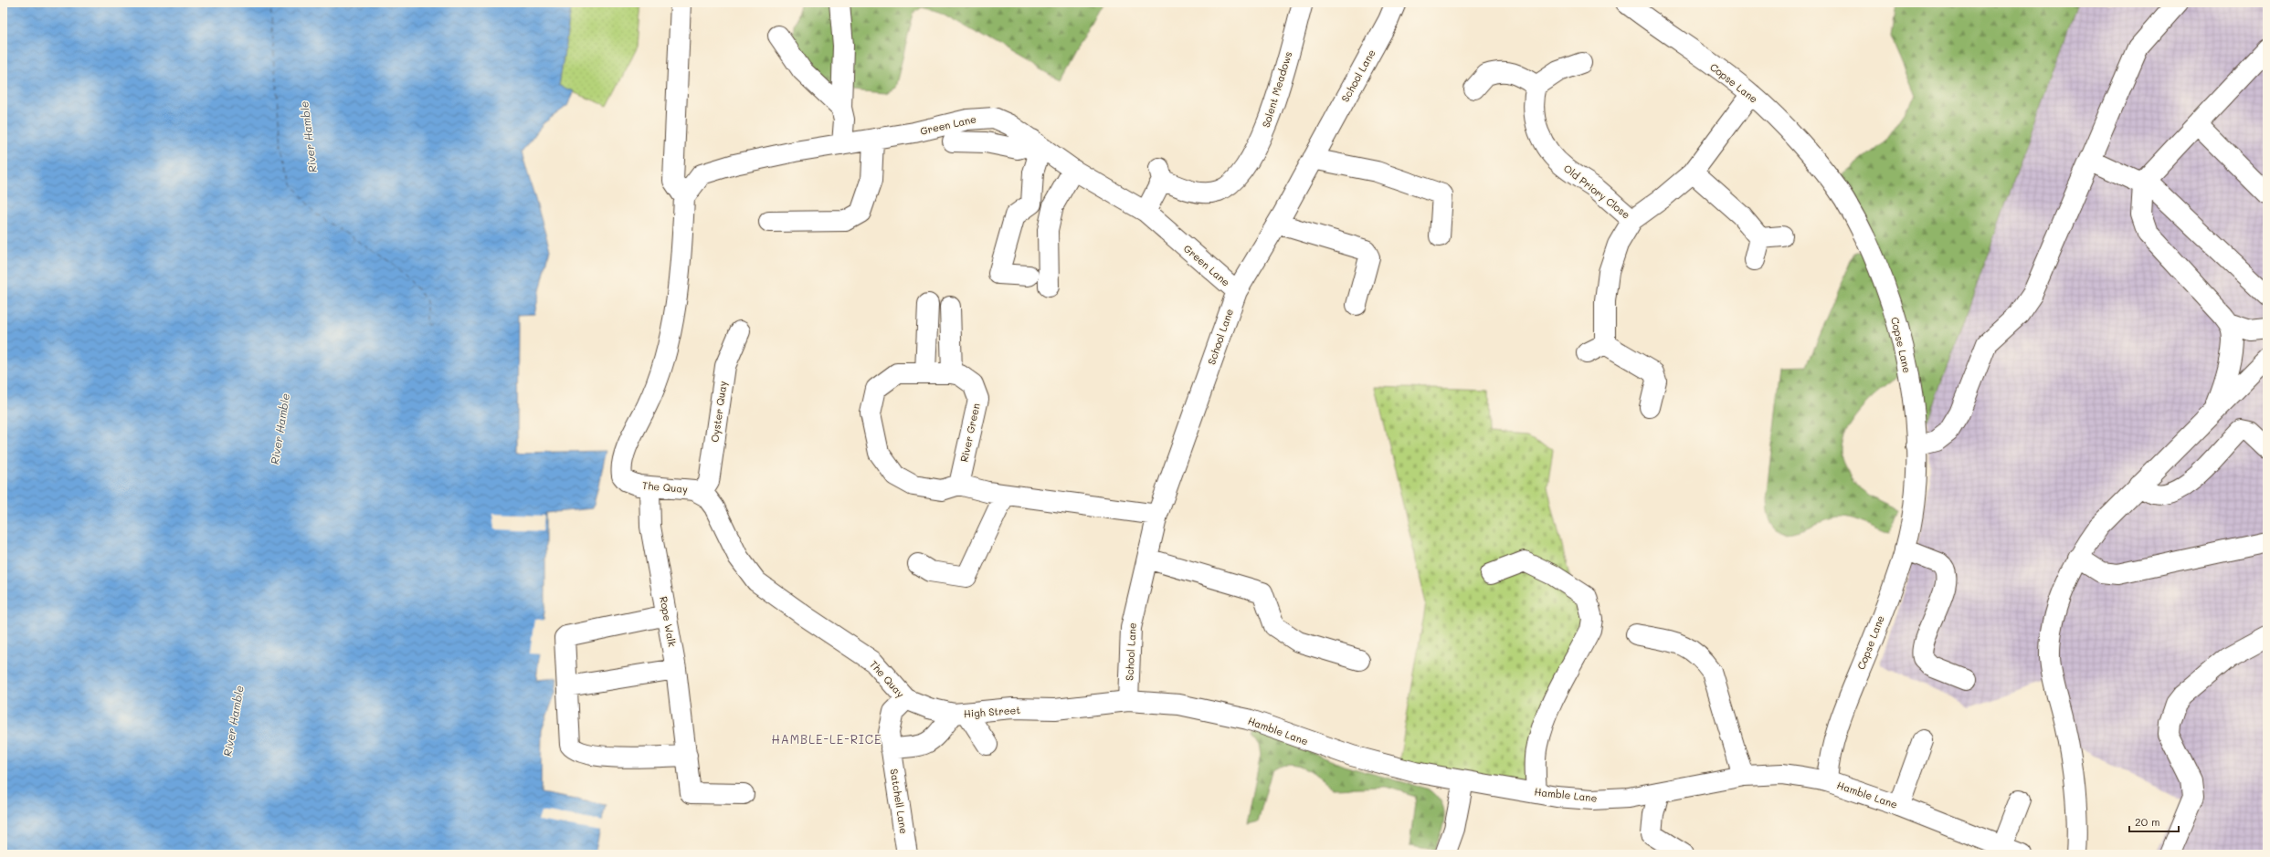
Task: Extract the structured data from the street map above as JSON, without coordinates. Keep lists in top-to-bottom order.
{
  "streets": {
    "street": [
      "School Lane",
      "Copse Lane",
      "Solent Meadows",
      "Green Lane",
      "Old Priory Close",
      "Oyster Quay",
      "River Green",
      "The Quay",
      "Rope Walk",
      "High Street",
      "Hamble Lane",
      "Satchell Lane"
    ]
  },
  "crossings": [
    ["School Lane", "Green Lane"],
    ["School Lane", "High Street"],
    ["School Lane", "Hamble Lane"],
    ["Copse Lane", "Old Priory Close"],
    ["Copse Lane", "Hamble Lane"],
    ["Solent Meadows", "Green Lane"],
    ["Green Lane", "The Quay"],
    ["Oyster Quay", "The Quay"],
    ["The Quay", "Rope Walk"],
    ["The Quay", "Satchell Lane"],
    ["High Street", "Hamble Lane"],
    ["High Street", "Satchell Lane"]
  ],
  "districts": ["HAMBLE-LE-RICE"],
  "water": ["River Hamble"],
  "scale_bar": "20 m"
}
